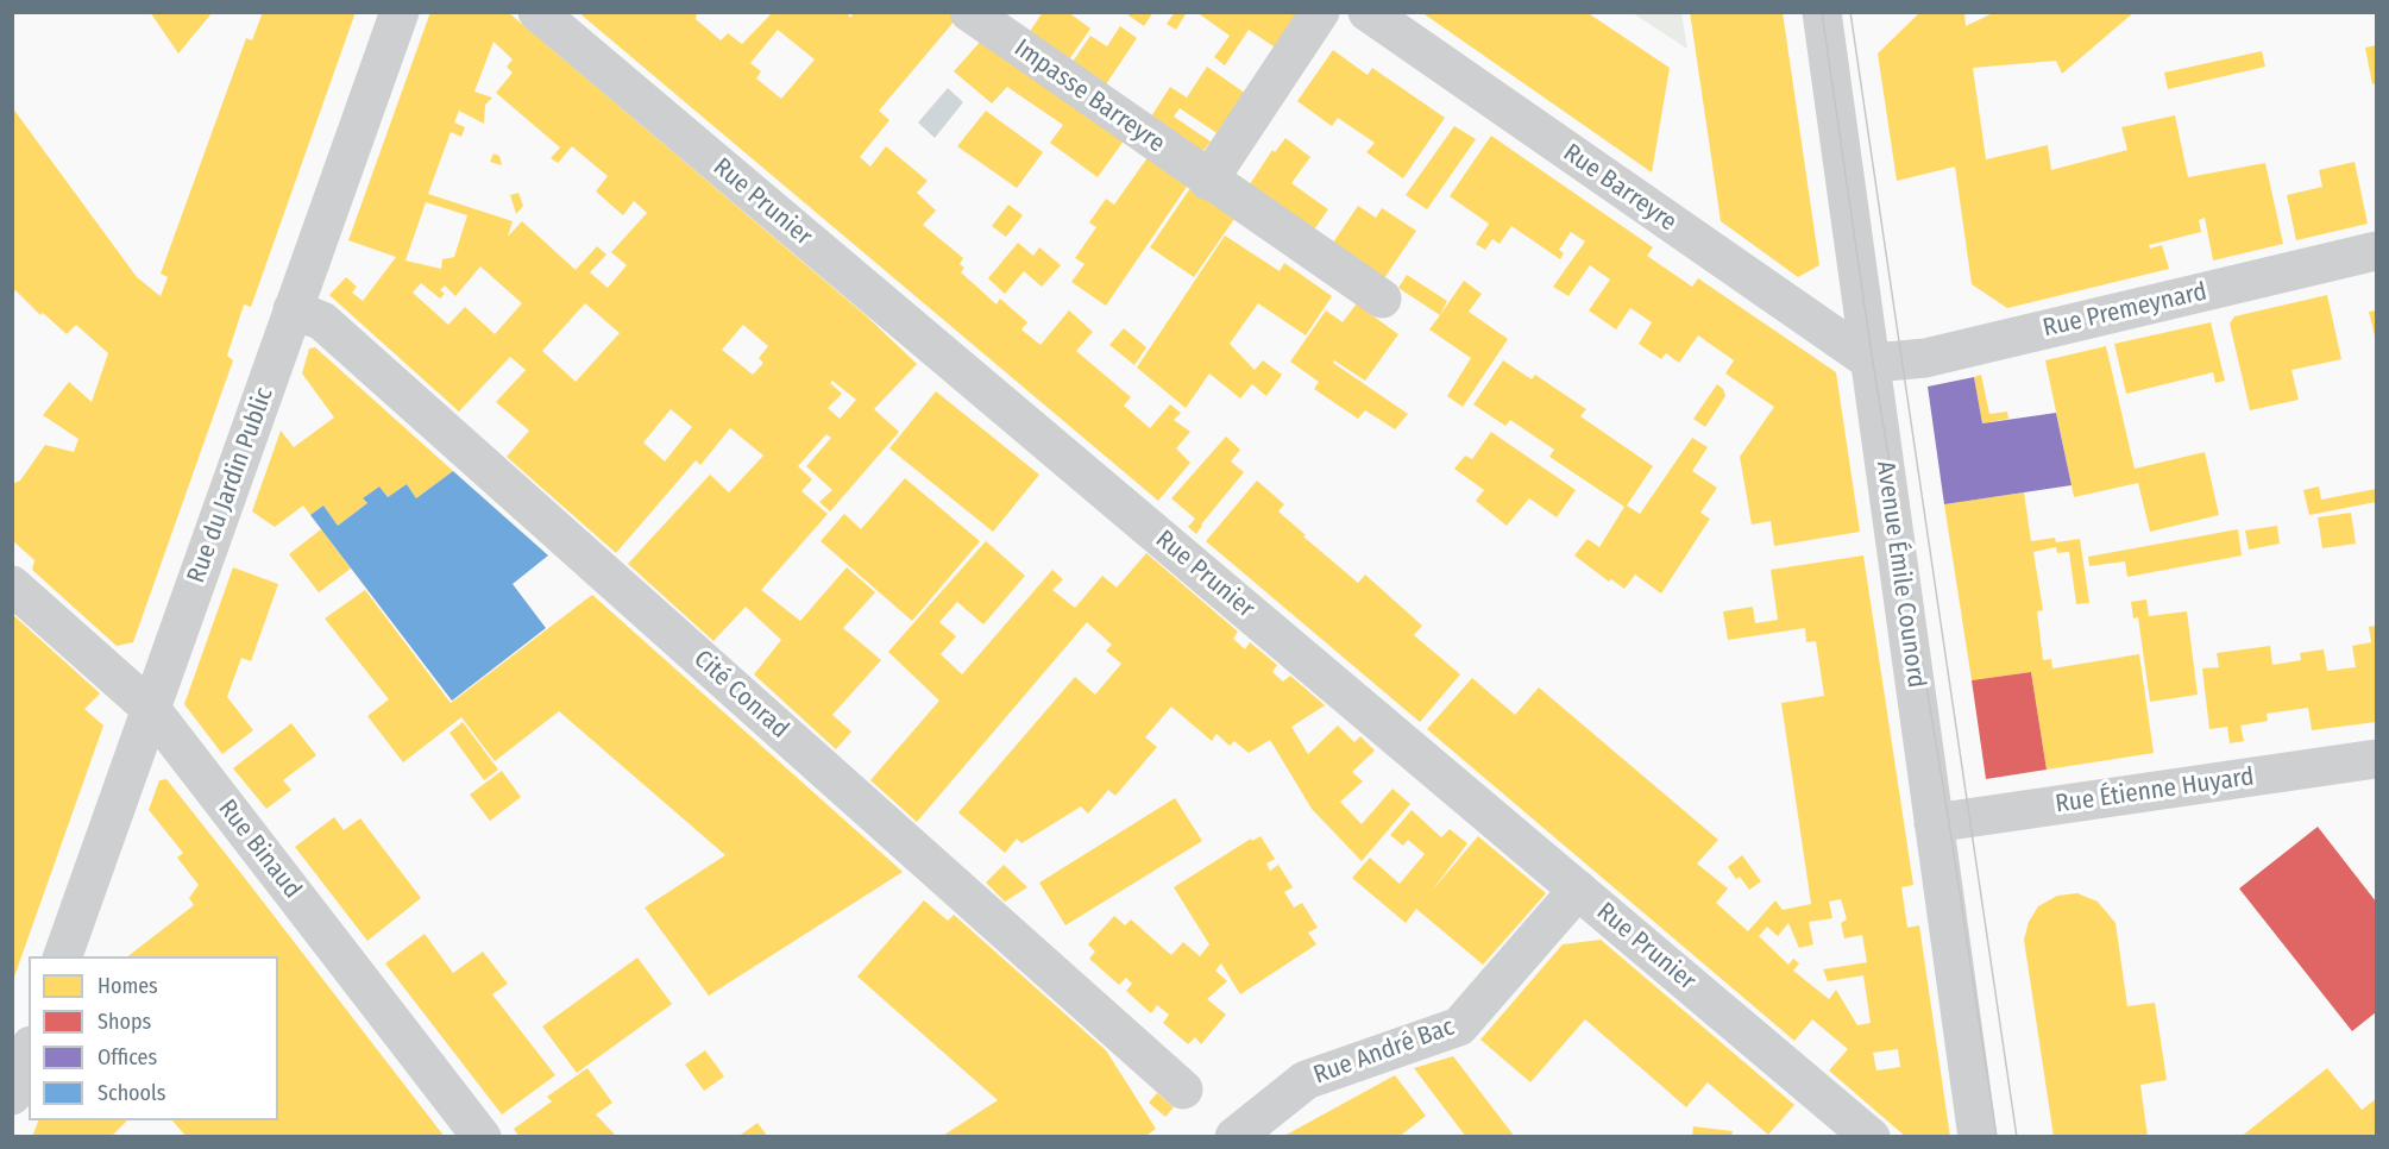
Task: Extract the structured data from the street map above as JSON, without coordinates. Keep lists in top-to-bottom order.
{
  "streets": {
    "street": [
      "Impasse Barreyre",
      "Rue Barreyre",
      "Rue Prunier",
      "Rue Premeynard",
      "Rue du Jardin Public",
      "Avenue Émile Counord",
      "Cité Conrad",
      "Rue Étienne Huyard",
      "Rue Binaud",
      "Rue André Bac"
    ]
  },
  "crossings": [
    ["Rue Barreyre", "Rue Premeynard"],
    ["Rue Barreyre", "Avenue Émile Counord"],
    ["Rue Prunier", "Rue André Bac"],
    ["Rue Premeynard", "Avenue Émile Counord"],
    ["Rue du Jardin Public", "Cité Conrad"],
    ["Rue du Jardin Public", "Rue Binaud"],
    ["Avenue Émile Counord", "Rue Étienne Huyard"]
  ],
  "legend": [
    "Homes",
    "Shops",
    "Offices",
    "Schools"
  ]
}
